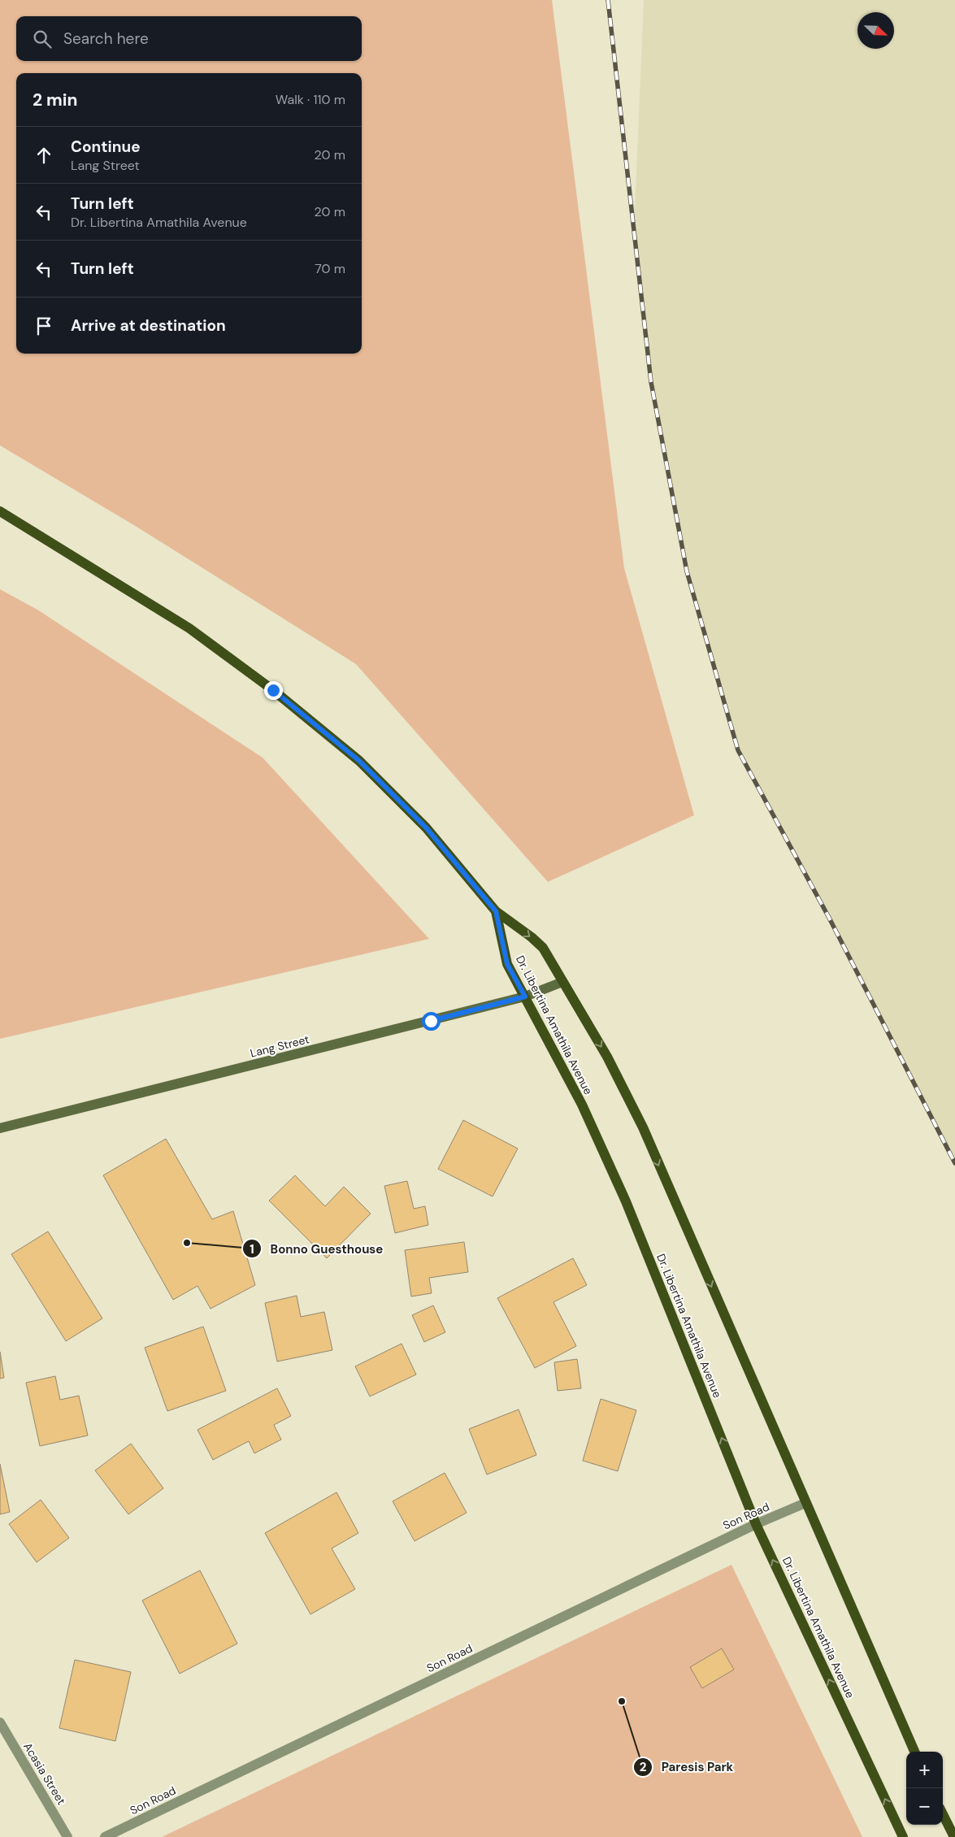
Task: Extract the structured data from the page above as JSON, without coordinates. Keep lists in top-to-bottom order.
{
  "streets": {
    "main road": ["Dr. Libertina Amathila Avenue"],
    "street": ["Lang Street", "Son Road", "Acasia Street"]
  },
  "crossings": [
    ["Dr. Libertina Amathila Avenue", "Lang Street"],
    ["Dr. Libertina Amathila Avenue", "Son Road"]
  ],
  "places": ["Bonno Guesthouse", "Paresis Park"],
  "north": "bottom right",
  "page": {
    "search": "Search here",
    "heading": ["2 min", "Walk · 110 m"],
    "list": [
      ["Continue", "Lang Street", "20 m"],
      ["Turn left", "Dr. Libertina Amathila Avenue", "20 m"],
      ["Turn left", "70 m"],
      "Arrive at destination"
    ],
    "map_buttons": ["+", "−"]
  }
}
